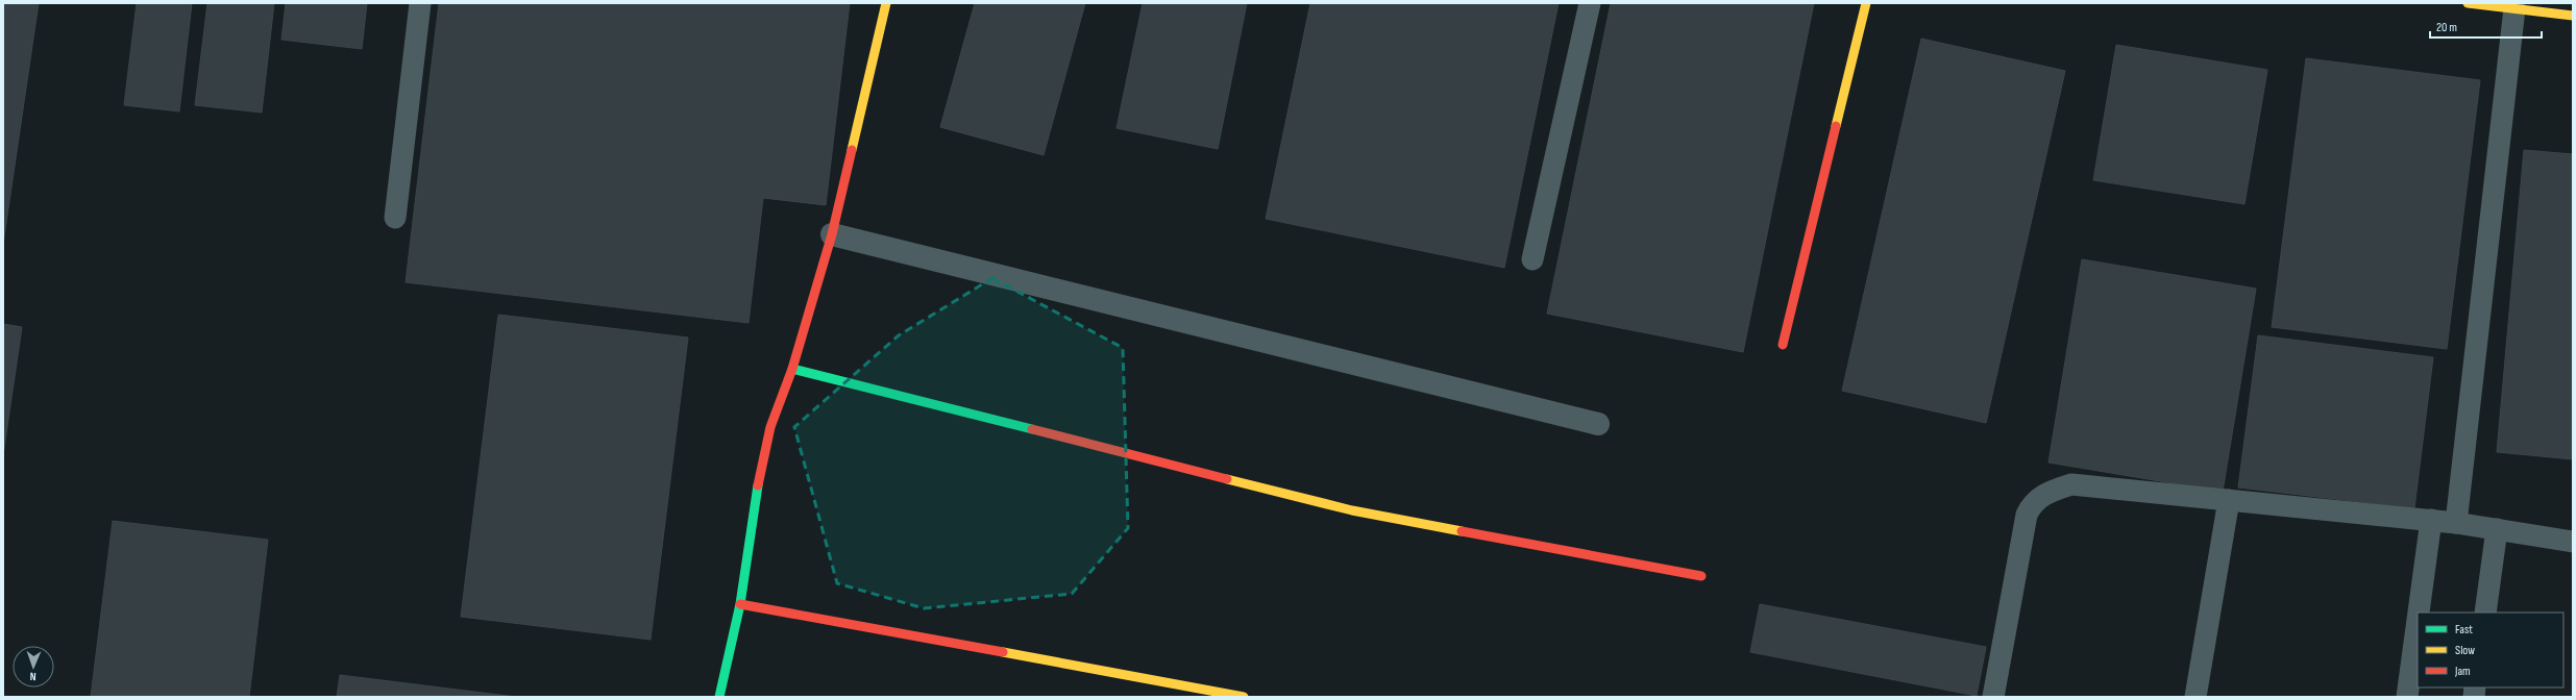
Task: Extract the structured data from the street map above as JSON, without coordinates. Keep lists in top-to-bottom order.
{
  "legend": ["Fast", "Slow", "Jam"],
  "scale_bar": "20 m",
  "north": "bottom"
}
